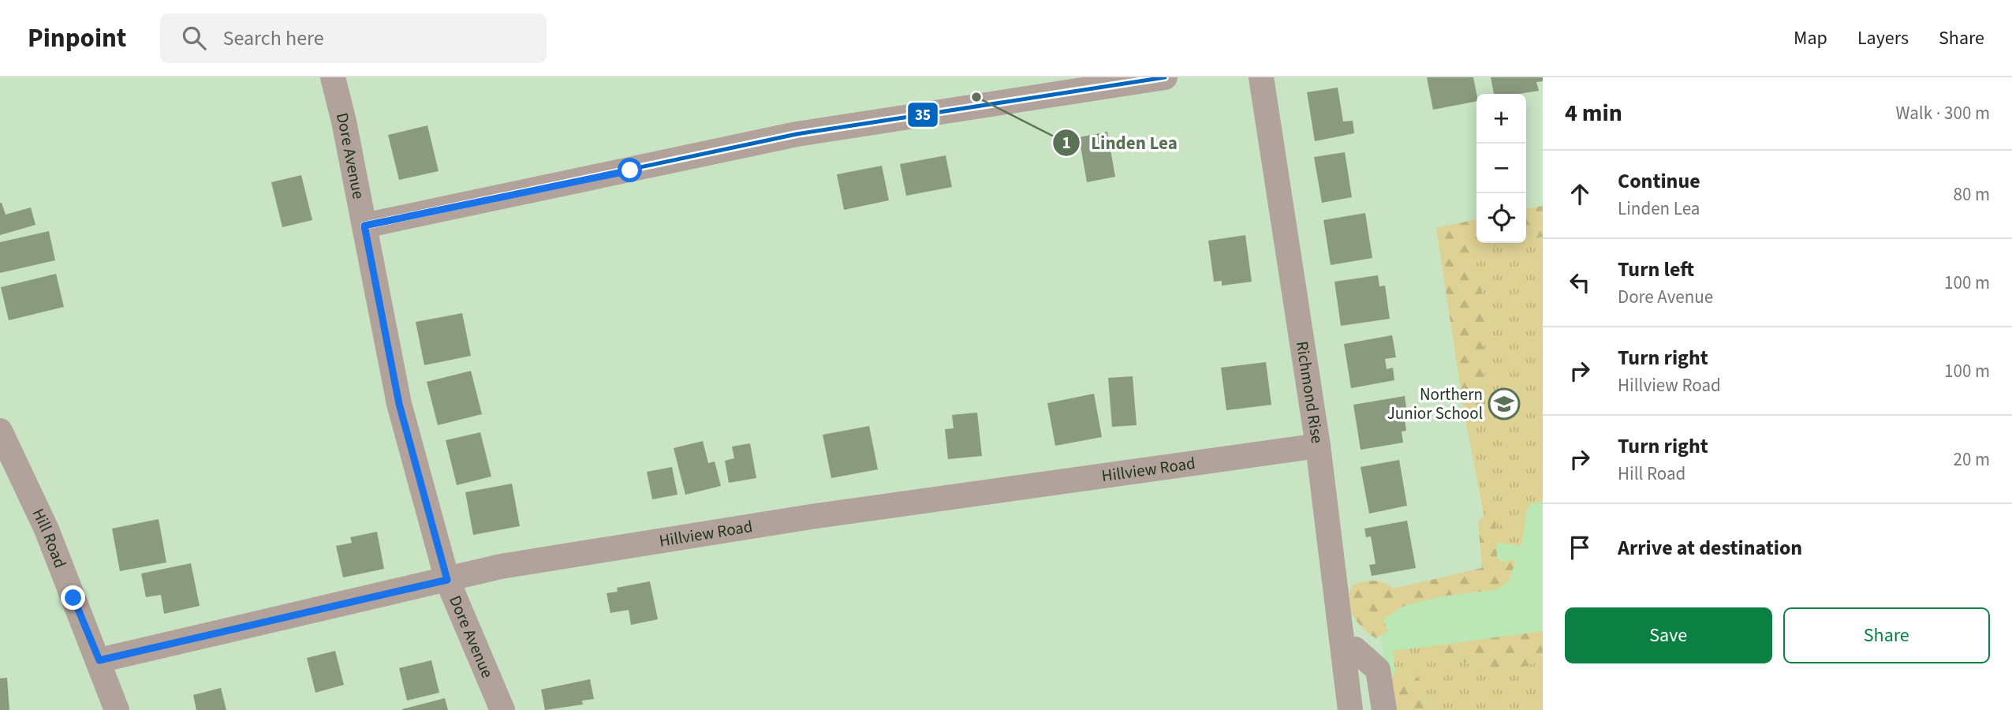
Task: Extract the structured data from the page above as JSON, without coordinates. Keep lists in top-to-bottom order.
{
  "streets": {
    "street": [
      "Dore Avenue",
      "Richmond Rise",
      "Hillview Road",
      "Hill Road"
    ]
  },
  "crossings": [
    ["Dore Avenue", "Hillview Road"],
    ["Richmond Rise", "Hillview Road"],
    ["Hillview Road", "Hill Road"]
  ],
  "places": {
    "other": ["Linden Lea"],
    "school or university": ["Northern Junior School"]
  },
  "lines": ["transit line 35"],
  "page": {
    "header": "Pinpoint",
    "search": "Search here",
    "nav": ["Map", "Layers", "Share"],
    "heading": ["4 min", "Walk · 300 m"],
    "map_buttons": ["+", "−"],
    "list": [
      ["Continue", "Linden Lea", "80 m"],
      ["Turn left", "Dore Avenue", "100 m"],
      ["Turn right", "Hillview Road", "100 m"],
      ["Turn right", "Hill Road", "20 m"],
      "Arrive at destination"
    ],
    "buttons": ["Save", "Share"]
  }
}
